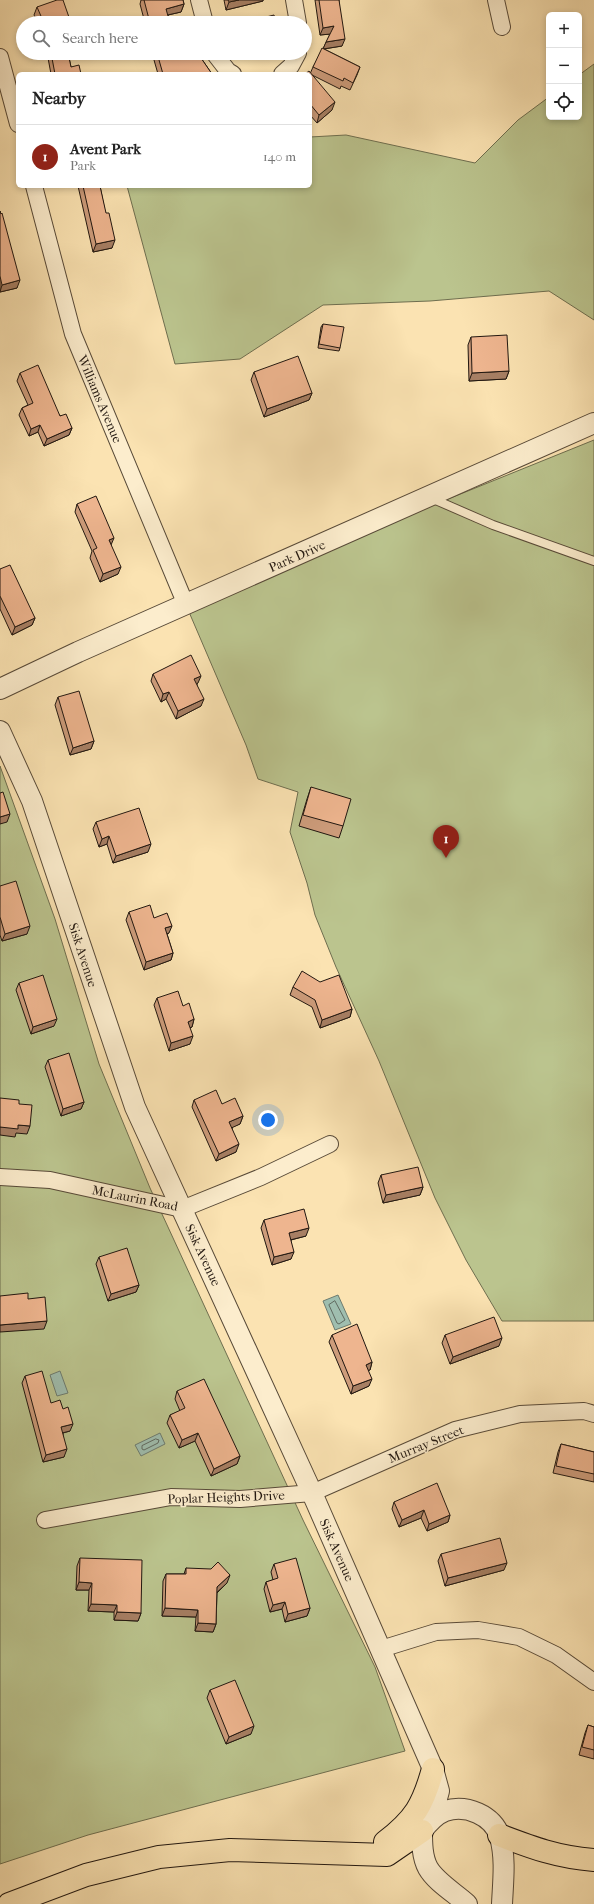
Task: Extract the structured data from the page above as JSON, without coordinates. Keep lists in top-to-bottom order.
{
  "streets": {
    "street": [
      "Williams Avenue",
      "Park Drive",
      "Sisk Avenue",
      "McLaurin Road",
      "Murray Street",
      "Poplar Heights Drive"
    ]
  },
  "crossings": [
    ["Williams Avenue", "Park Drive"],
    ["Sisk Avenue", "McLaurin Road"],
    ["Sisk Avenue", "Murray Street"],
    ["Sisk Avenue", "Poplar Heights Drive"],
    ["Murray Street", "Poplar Heights Drive"]
  ],
  "page": {
    "map_buttons": ["+", "−"],
    "search": "Search here",
    "heading": "Nearby",
    "list": [
      {
        "mark": "1",
        "name": "Avent Park",
        "note": "Park",
        "value": "140 m"
      }
    ],
    "pins": "1"
  }
}
